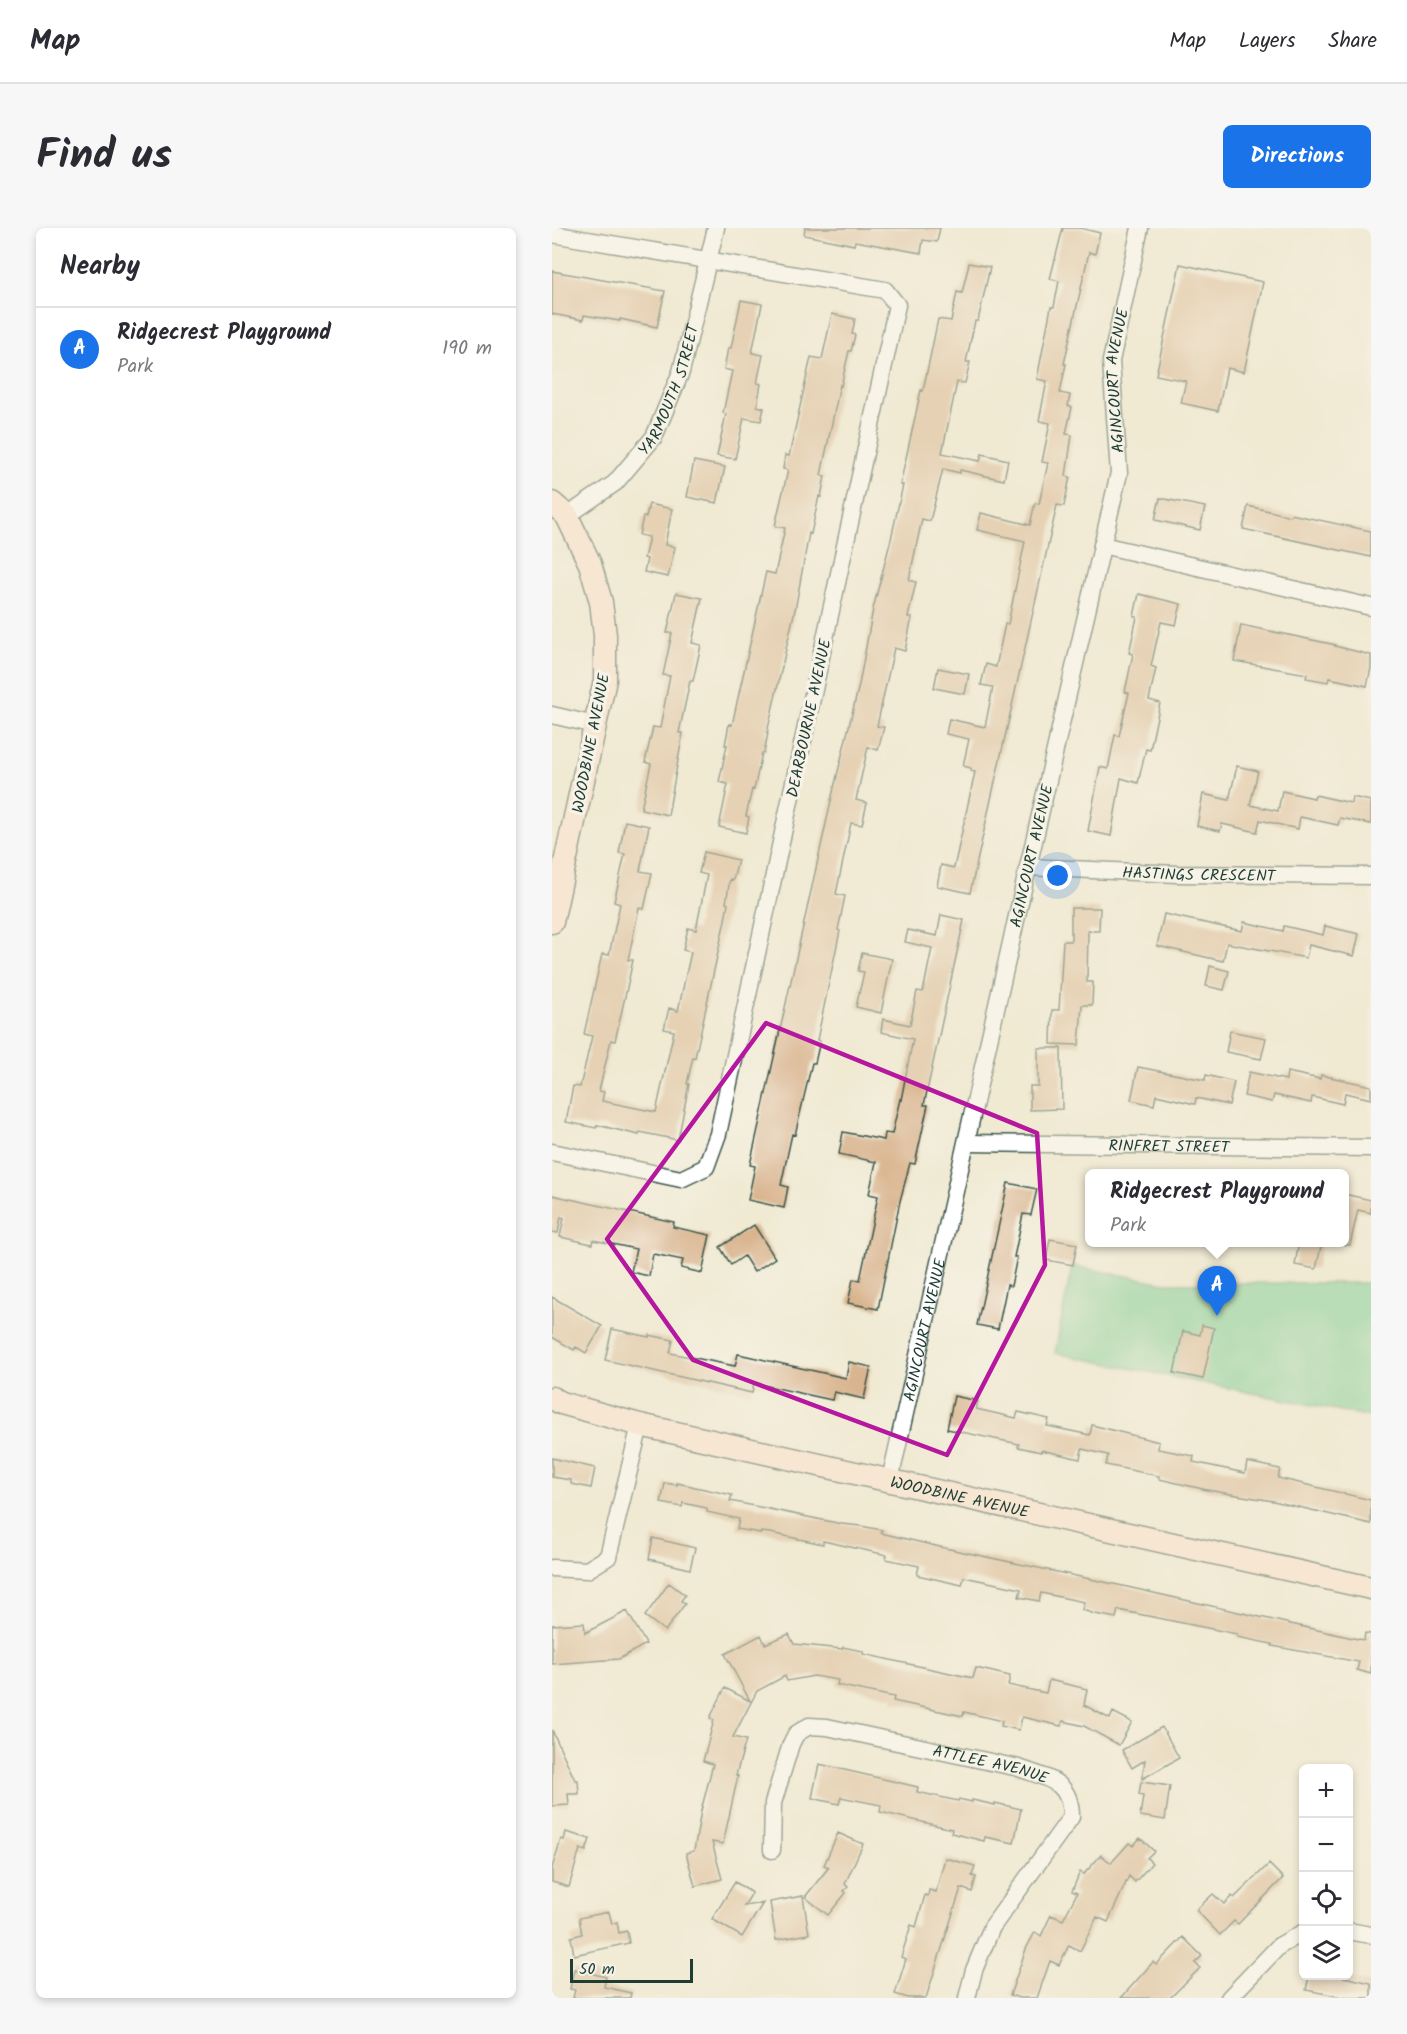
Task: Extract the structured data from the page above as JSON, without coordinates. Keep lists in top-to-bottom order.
{
  "streets": {
    "street": [
      "AGINCOURT AVENUE",
      "YARMOUTH STREET",
      "DEARBOURNE AVENUE",
      "WOODBINE AVENUE",
      "HASTINGS CRESCENT",
      "RINFRET STREET",
      "ATTLEE AVENUE"
    ]
  },
  "crossings": [
    ["AGINCOURT AVENUE", "WOODBINE AVENUE"],
    ["AGINCOURT AVENUE", "HASTINGS CRESCENT"],
    ["AGINCOURT AVENUE", "RINFRET STREET"],
    ["YARMOUTH STREET", "DEARBOURNE AVENUE"],
    ["YARMOUTH STREET", "WOODBINE AVENUE"]
  ],
  "scale_bar": "50 m",
  "page": {
    "header": "Map",
    "nav": ["Map", "Layers", "Share"],
    "title": "Find us",
    "buttons": "Directions",
    "heading": "Nearby",
    "list": [
      {
        "mark": "A",
        "name": "Ridgecrest Playground",
        "note": "Park",
        "value": "190 m"
      }
    ],
    "popup": ["Ridgecrest Playground", "Park"],
    "pins": "A",
    "map_buttons": ["+", "−"],
    "scale": "50 m"
  }
}
